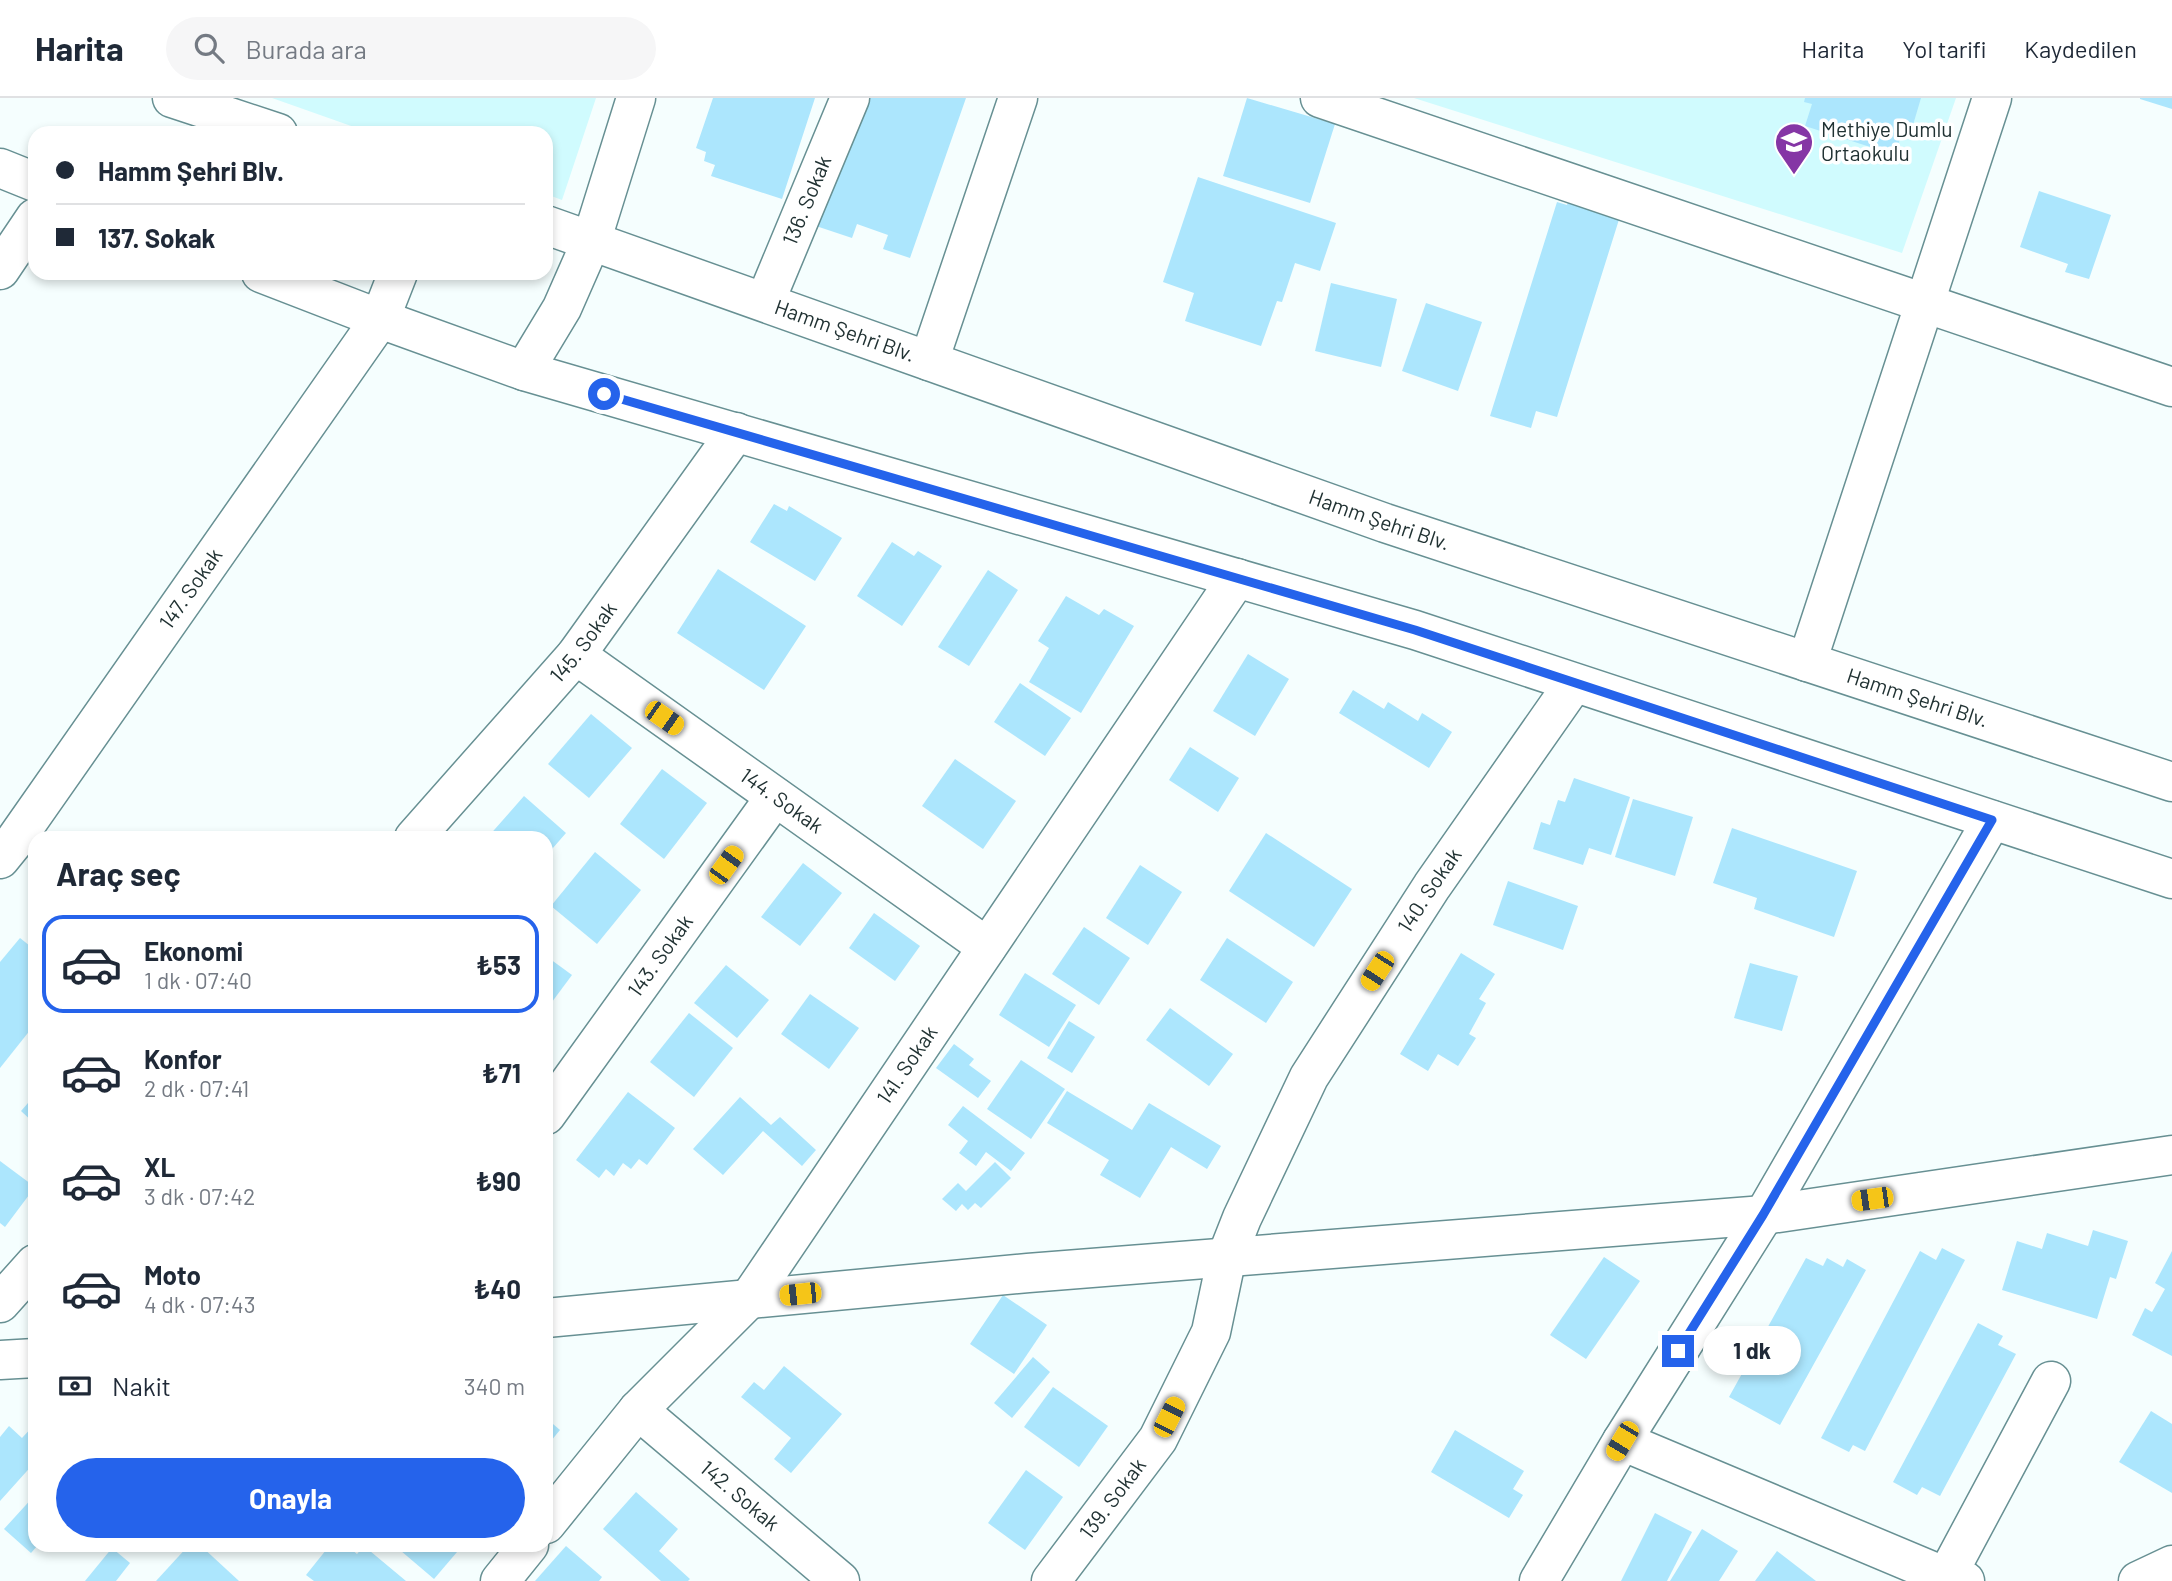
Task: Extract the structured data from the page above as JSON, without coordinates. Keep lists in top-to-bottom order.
{
  "streets": {
    "street": [
      "136. Sokak",
      "Hamm Şehri Blv.",
      "147. Sokak",
      "145. Sokak",
      "144. Sokak",
      "140. Sokak",
      "143. Sokak",
      "141. Sokak",
      "142. Sokak",
      "139. Sokak"
    ]
  },
  "crossings": [
    ["136. Sokak", "Hamm Şehri Blv."],
    ["145. Sokak", "144. Sokak"],
    ["144. Sokak", "143. Sokak"],
    ["144. Sokak", "141. Sokak"],
    ["140. Sokak", "139. Sokak"],
    ["141. Sokak", "142. Sokak"]
  ],
  "places": {
    "school or university": ["Methiye Dumlu Ortaokulu"]
  },
  "page": {
    "header": "Harita",
    "search": "Burada ara",
    "nav": ["Harita", "Yol tarifi", "Kaydedilen"],
    "banner": ["Hamm Şehri Blv.", "137. Sokak"],
    "heading": "Araç seç",
    "list": [
      {
        "name": "Ekonomi",
        "note": "1 dk · 07:40",
        "value": "₺53"
      },
      {
        "name": "Konfor",
        "note": "2 dk · 07:41",
        "value": "₺71"
      },
      {
        "name": "XL",
        "note": "3 dk · 07:42",
        "value": "₺90"
      },
      {
        "name": "Moto",
        "note": "4 dk · 07:43",
        "value": "₺40"
      }
    ],
    "bubble": "1 dk",
    "pay": ["Nakit", "340 m"],
    "buttons": "Onayla"
  }
}
